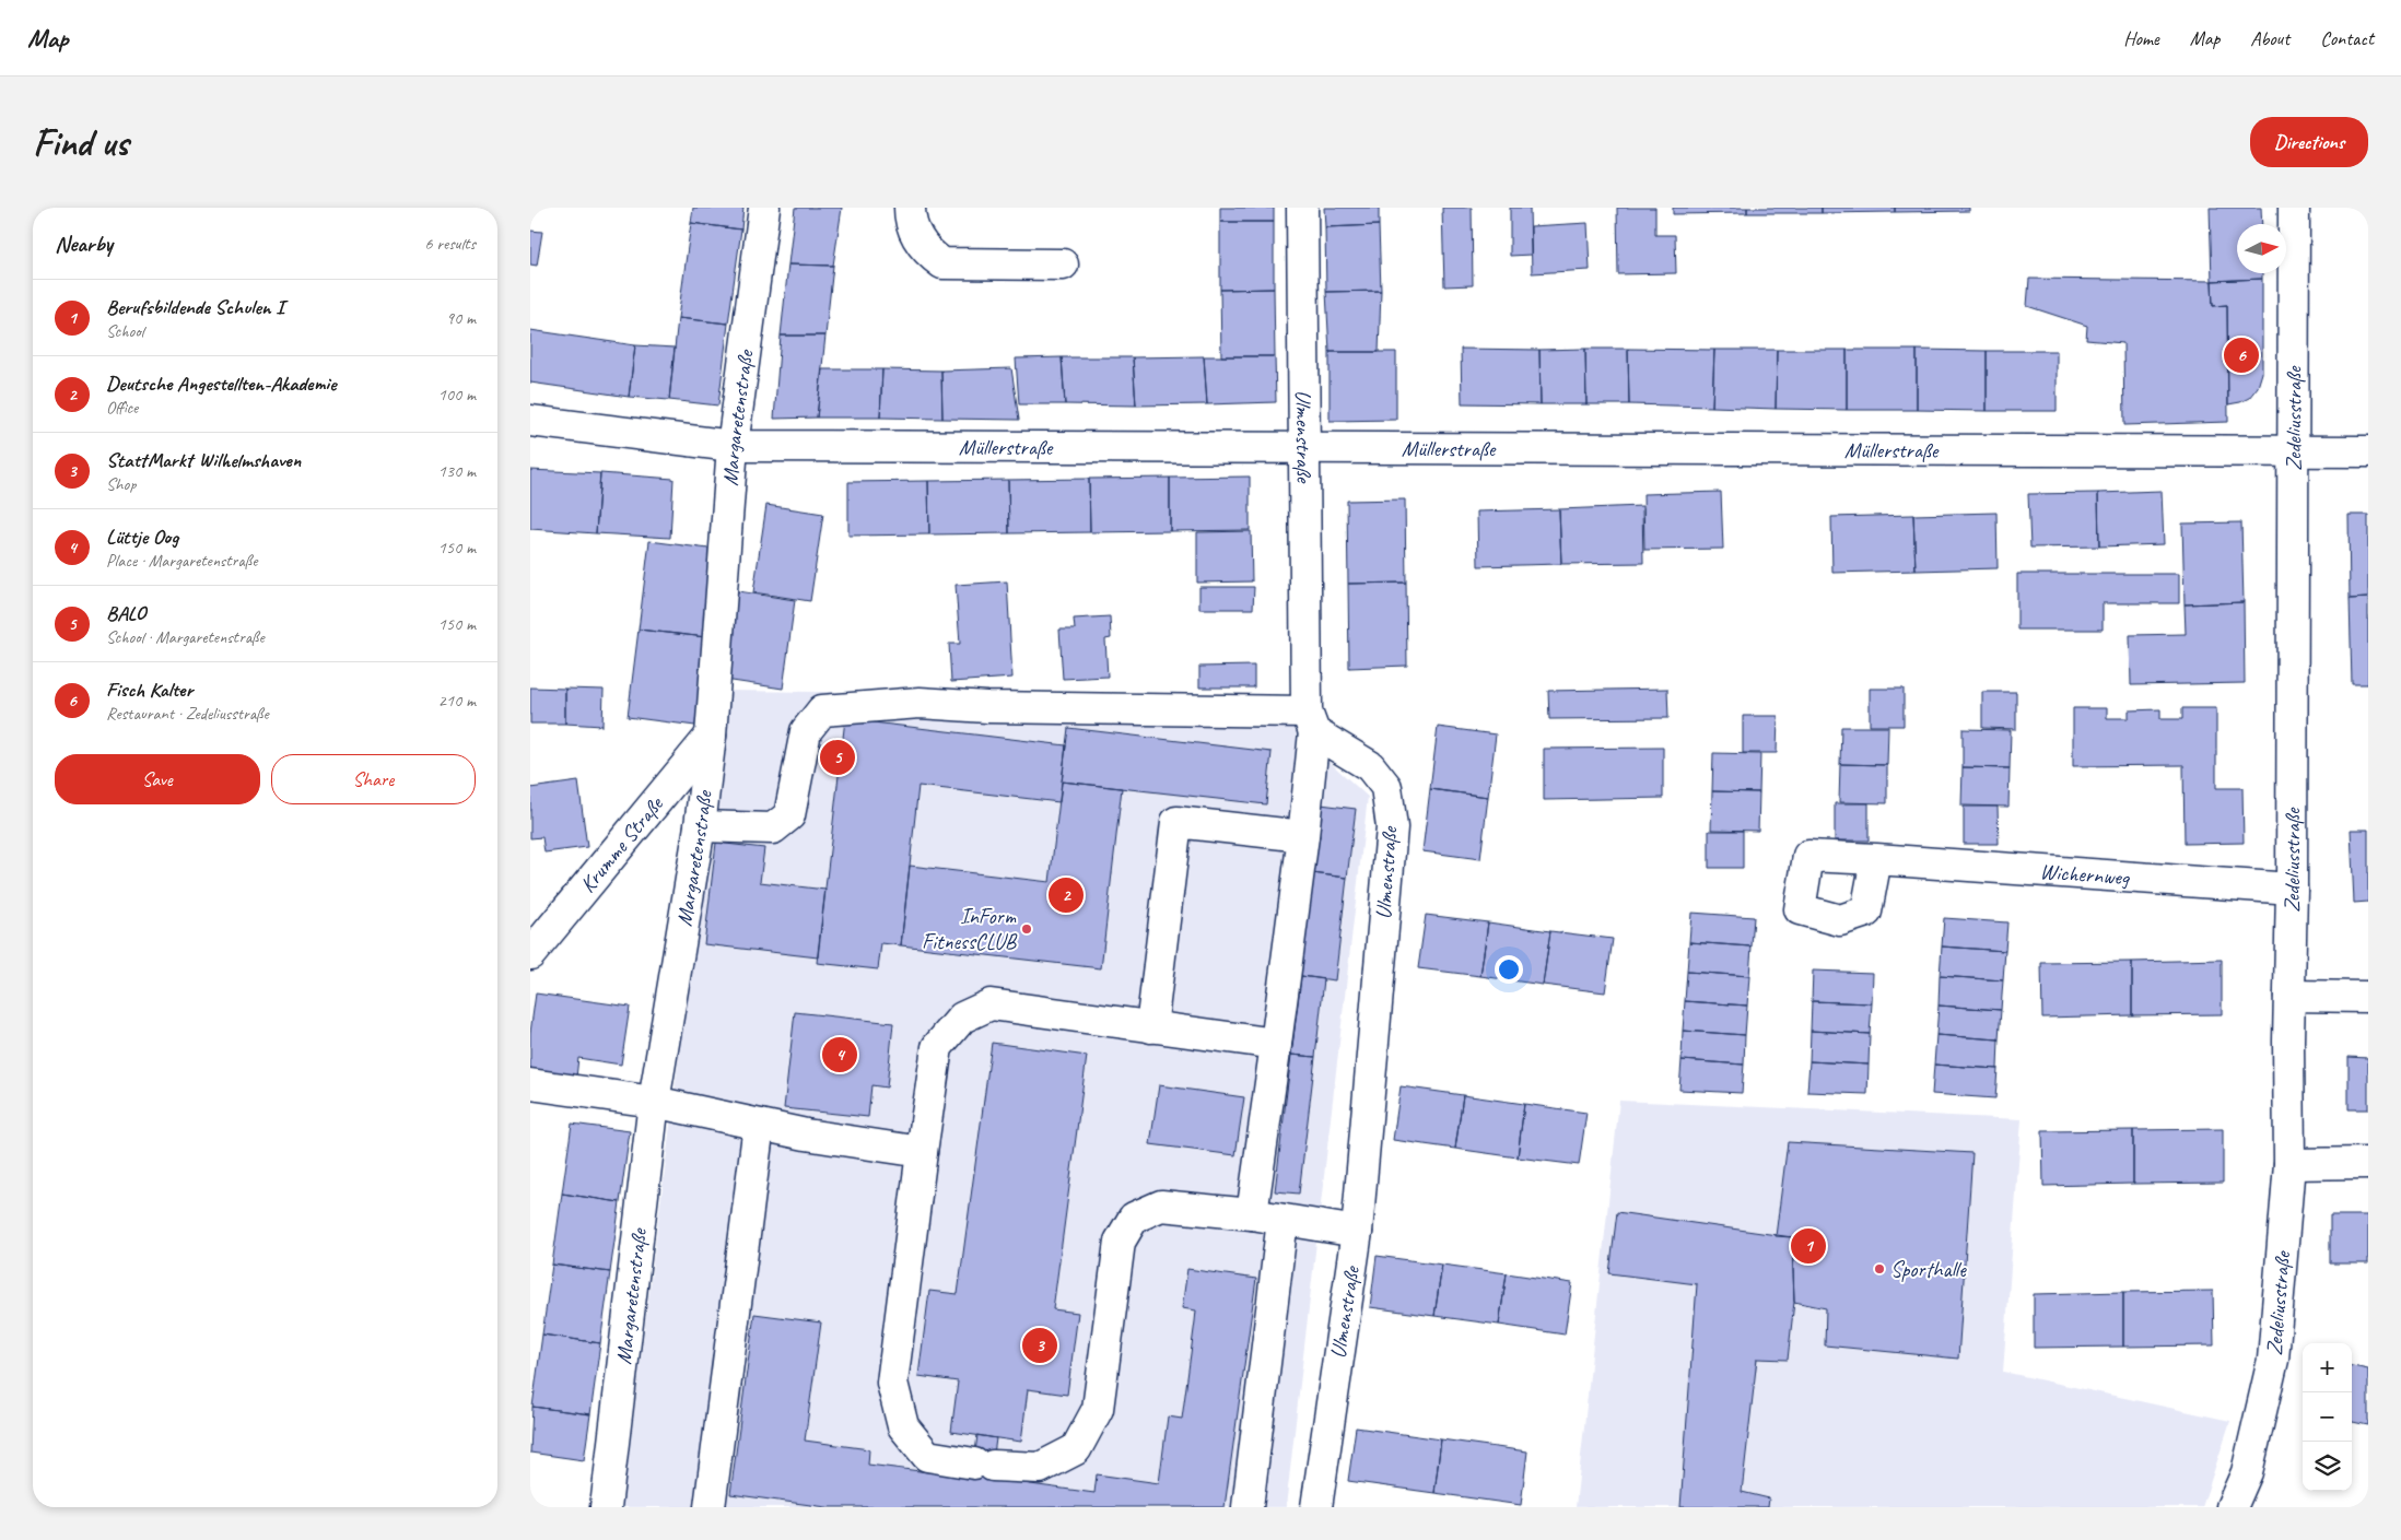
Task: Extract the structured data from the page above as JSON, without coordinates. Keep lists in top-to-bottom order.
{
  "streets": {
    "street": [
      "Margaretenstraße",
      "Zedeliusstraße",
      "Ulmenstraße",
      "Müllerstraße",
      "Krumme Straße",
      "Wichernweg"
    ]
  },
  "crossings": [
    ["Margaretenstraße", "Müllerstraße"],
    ["Margaretenstraße", "Krumme Straße"],
    ["Zedeliusstraße", "Müllerstraße"],
    ["Zedeliusstraße", "Wichernweg"],
    ["Ulmenstraße", "Müllerstraße"]
  ],
  "places": ["InForm FitnessCLUB", "Sporthalle"],
  "north": "right",
  "page": {
    "header": "Map",
    "nav": [
      "Home",
      "Map",
      "About",
      "Contact"
    ],
    "buttons": [
      "Directions",
      ["Save", "Share"]
    ],
    "title": "Find us",
    "heading": ["Nearby", "6 results"],
    "list": [
      {
        "mark": "1",
        "name": "Berufsbildende Schulen I",
        "note": "School",
        "value": "90 m"
      },
      {
        "mark": "2",
        "name": "Deutsche Angestellten-Akademie",
        "note": "Office",
        "value": "100 m"
      },
      {
        "mark": "3",
        "name": "StattMarkt Wilhelmshaven",
        "note": "Shop",
        "value": "130 m"
      },
      {
        "mark": "4",
        "name": "Lüttje Oog",
        "note": "Place · Margaretenstraße",
        "value": "150 m"
      },
      {
        "mark": "5",
        "name": "BALO",
        "note": "School · Margaretenstraße",
        "value": "150 m"
      },
      {
        "mark": "6",
        "name": "Fisch Kalter",
        "note": "Restaurant · Zedeliusstraße",
        "value": "210 m"
      }
    ],
    "pins": [
      "6",
      "5",
      "2",
      "4",
      "1",
      "3"
    ],
    "map_buttons": ["+", "−"]
  }
}
